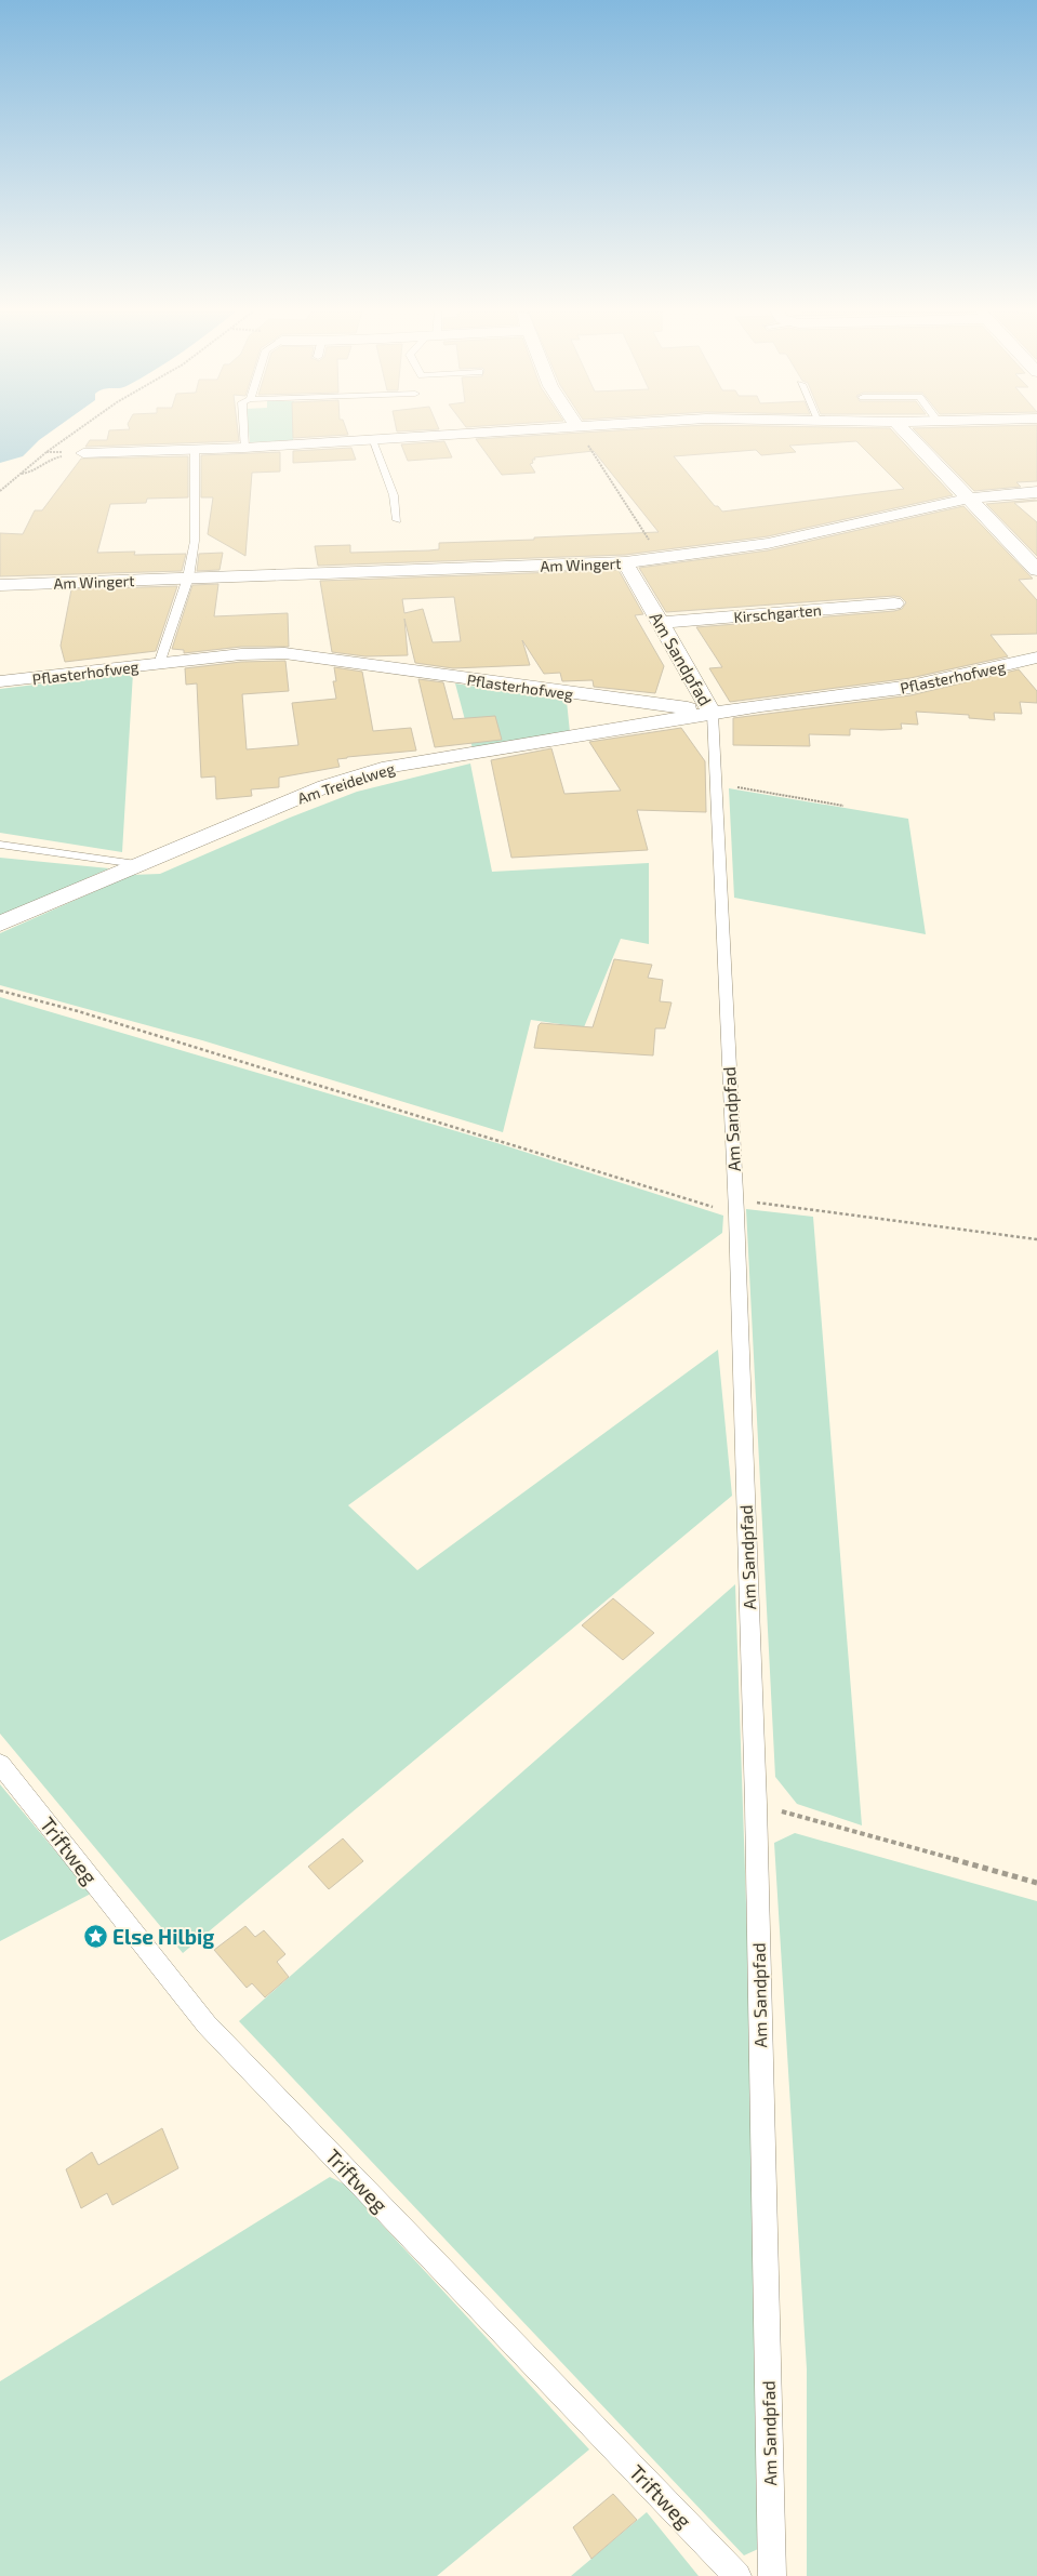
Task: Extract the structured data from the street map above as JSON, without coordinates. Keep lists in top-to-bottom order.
{
  "streets": {
    "street": [
      "Am Wingert",
      "Kirschgarten",
      "Am Sandpfad",
      "Pflasterhofweg",
      "Am Treidelweg"
    ],
    "lane": ["Triftweg"]
  },
  "crossings": [
    ["Am Wingert", "Am Sandpfad"],
    ["Kirschgarten", "Am Sandpfad"],
    ["Am Sandpfad", "Pflasterhofweg"],
    ["Am Sandpfad", "Am Treidelweg"],
    ["Pflasterhofweg", "Am Treidelweg"]
  ],
  "places": {
    "place": ["Else Hilbig"]
  }
}
